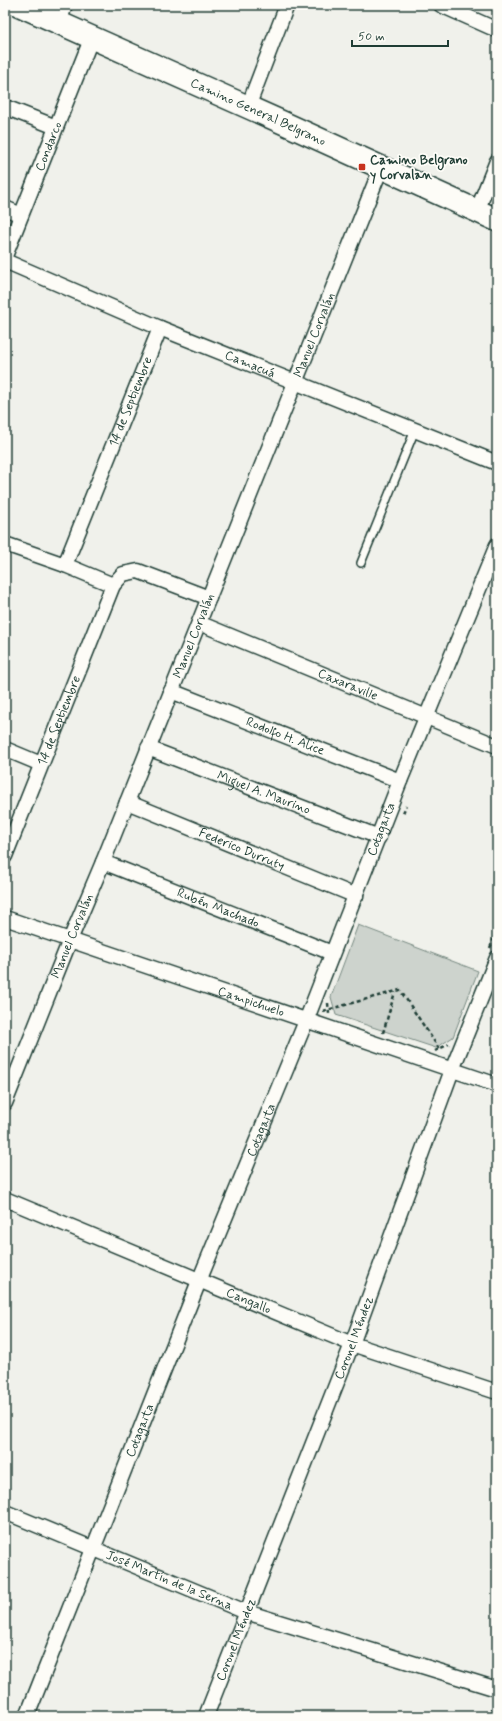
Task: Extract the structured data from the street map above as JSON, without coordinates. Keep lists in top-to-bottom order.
{
  "streets": {
    "main road": ["Camino General Belgrano"],
    "street": [
      "Condarco",
      "Manuel Corvalán",
      "Camacuá",
      "14 de Septiembre",
      "Caxaraville",
      "Rodolfo H. Alice",
      "Miguel A. Maurino",
      "Cotagaita",
      "Federico Durruty",
      "Rubén Machado",
      "Campichuelo",
      "Cangallo",
      "Coronel Méndez",
      "José Martín de la Serna"
    ]
  },
  "crossings": [
    ["Camino General Belgrano", "Condarco"],
    ["Camino General Belgrano", "Manuel Corvalán"],
    ["Manuel Corvalán", "Camacuá"],
    ["Manuel Corvalán", "Caxaraville"],
    ["Manuel Corvalán", "Rodolfo H. Alice"],
    ["Manuel Corvalán", "Miguel A. Maurino"],
    ["Manuel Corvalán", "Federico Durruty"],
    ["Manuel Corvalán", "Rubén Machado"],
    ["Manuel Corvalán", "Campichuelo"],
    ["Camacuá", "14 de Septiembre"],
    ["Caxaraville", "Cotagaita"],
    ["Rodolfo H. Alice", "Cotagaita"],
    ["Miguel A. Maurino", "Cotagaita"],
    ["Cotagaita", "Federico Durruty"],
    ["Cotagaita", "Rubén Machado"],
    ["Cotagaita", "Campichuelo"],
    ["Cotagaita", "Cangallo"],
    ["Cotagaita", "José Martín de la Serna"],
    ["Campichuelo", "Coronel Méndez"],
    ["Cangallo", "Coronel Méndez"],
    ["Coronel Méndez", "José Martín de la Serna"]
  ],
  "places": {
    "transit": ["Camino Belgrano y Corvalan"]
  },
  "scale_bar": "50 m"
}
